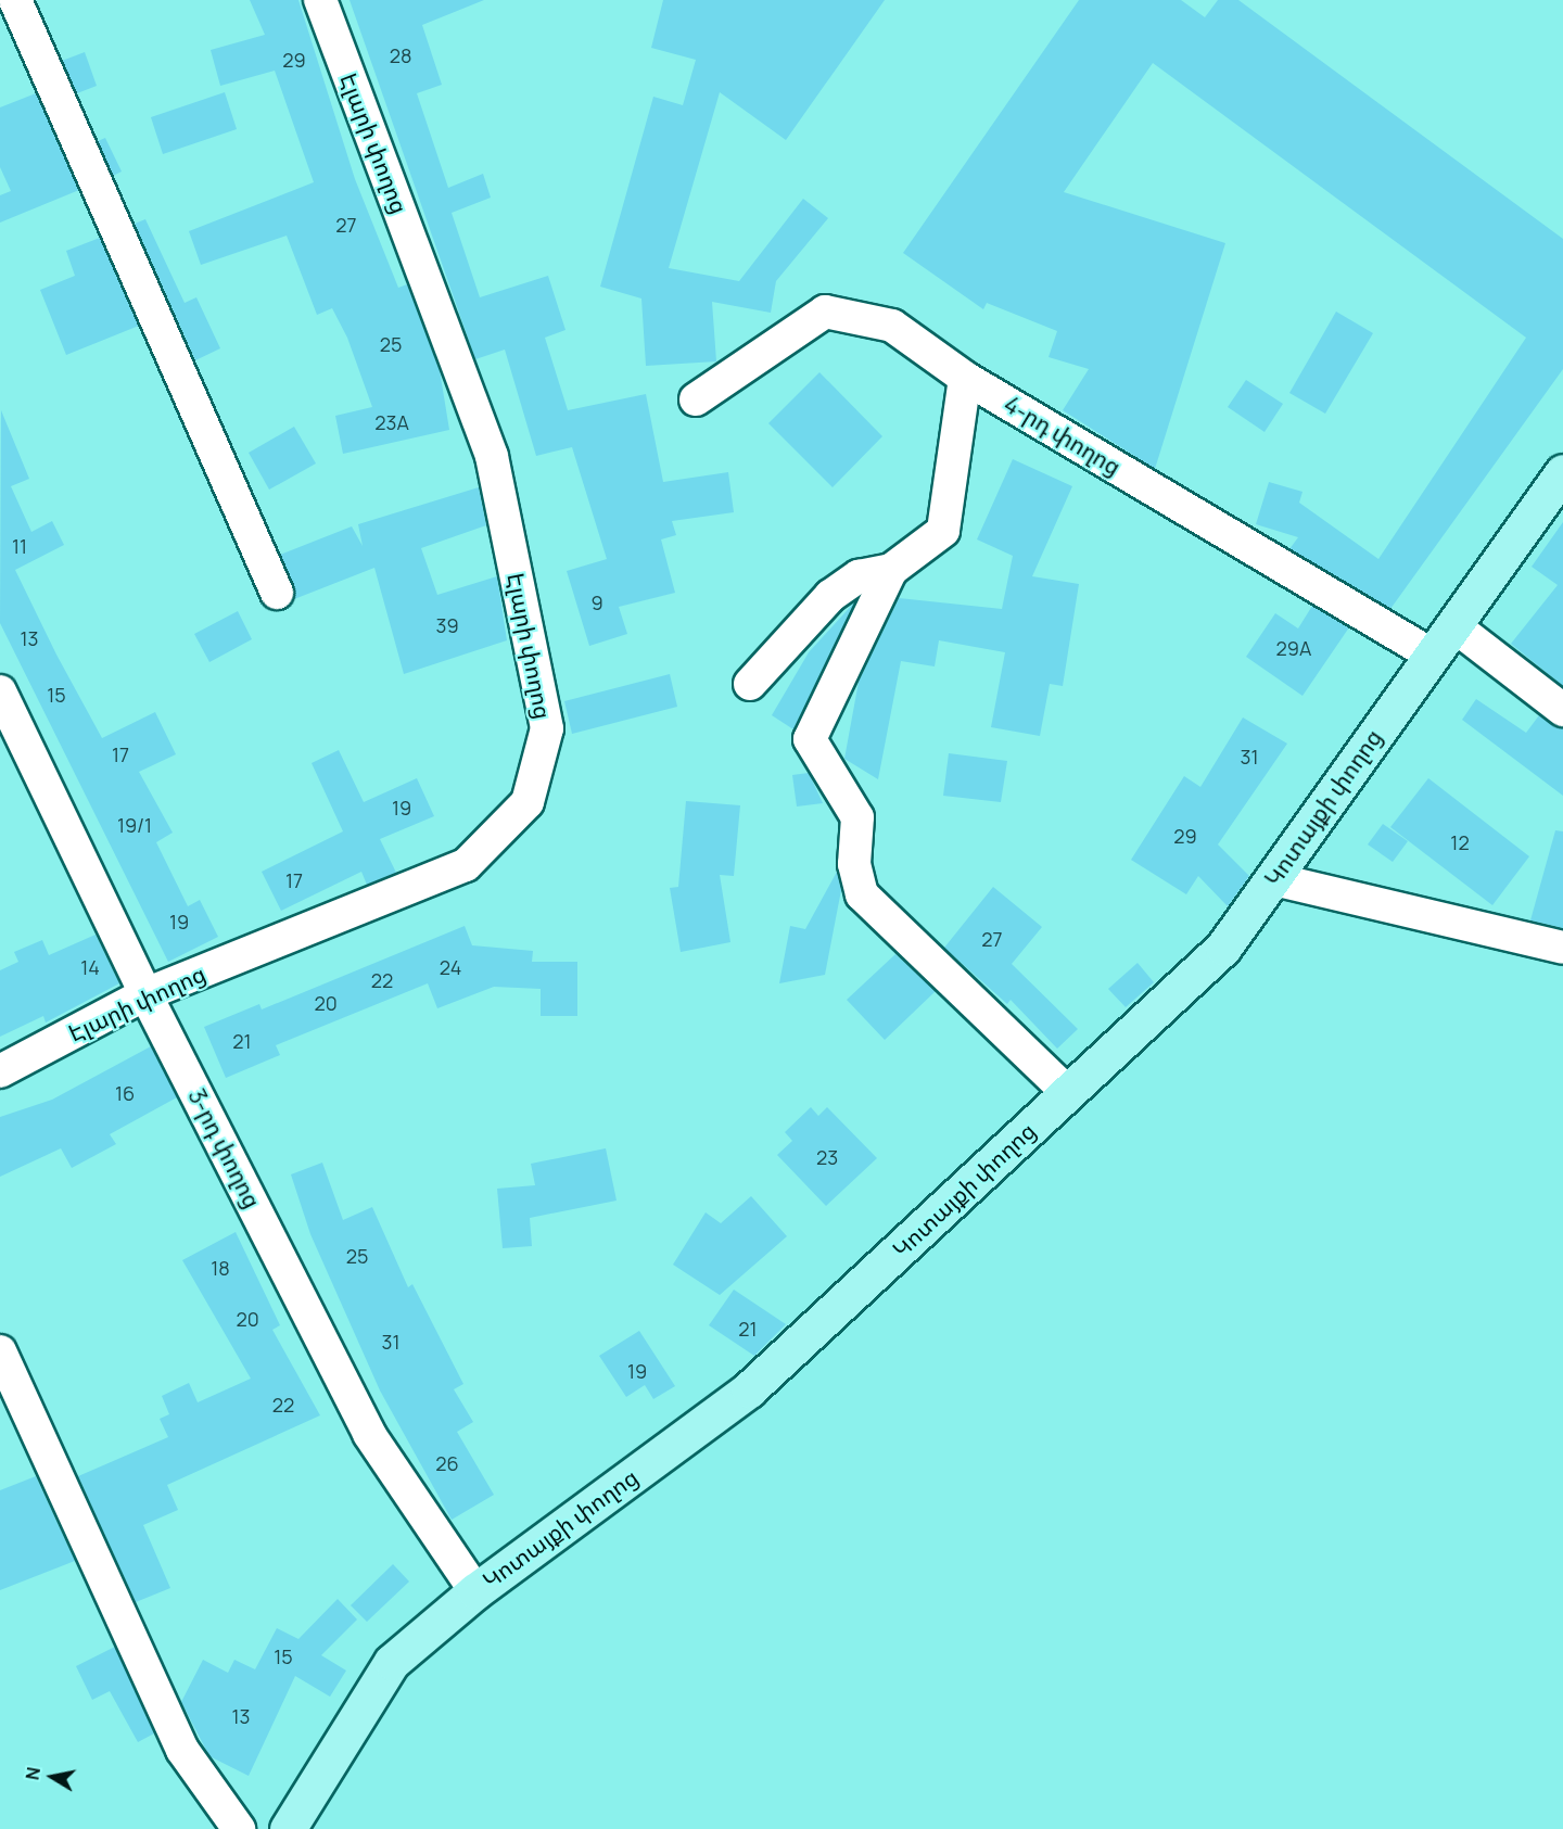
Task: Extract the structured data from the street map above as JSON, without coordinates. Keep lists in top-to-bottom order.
{
  "streets": {
    "main road": ["Կոտայքի փողոց"],
    "street": ["Էլարի փողոց", "4-րդ փողոց", "3-րդ փողոց"]
  },
  "crossings": [
    ["Էլարի փողոց", "3-րդ փողոց"],
    ["4-րդ փողոց", "Կոտայքի փողոց"],
    ["Կոտայքի փողոց", "3-րդ փողոց"]
  ],
  "house_numbers": [
    "28",
    "29",
    "27",
    "25",
    "23А",
    "11",
    "9",
    "39",
    "13",
    "29А",
    "15",
    "17",
    "31",
    "19",
    "19/1",
    "29",
    "12",
    "17",
    "19",
    "27",
    "14",
    "24",
    "22",
    "20",
    "21",
    "16",
    "23",
    "25",
    "18",
    "20",
    "21",
    "31",
    "19",
    "22",
    "26",
    "15",
    "13"
  ],
  "north": "left"
}
